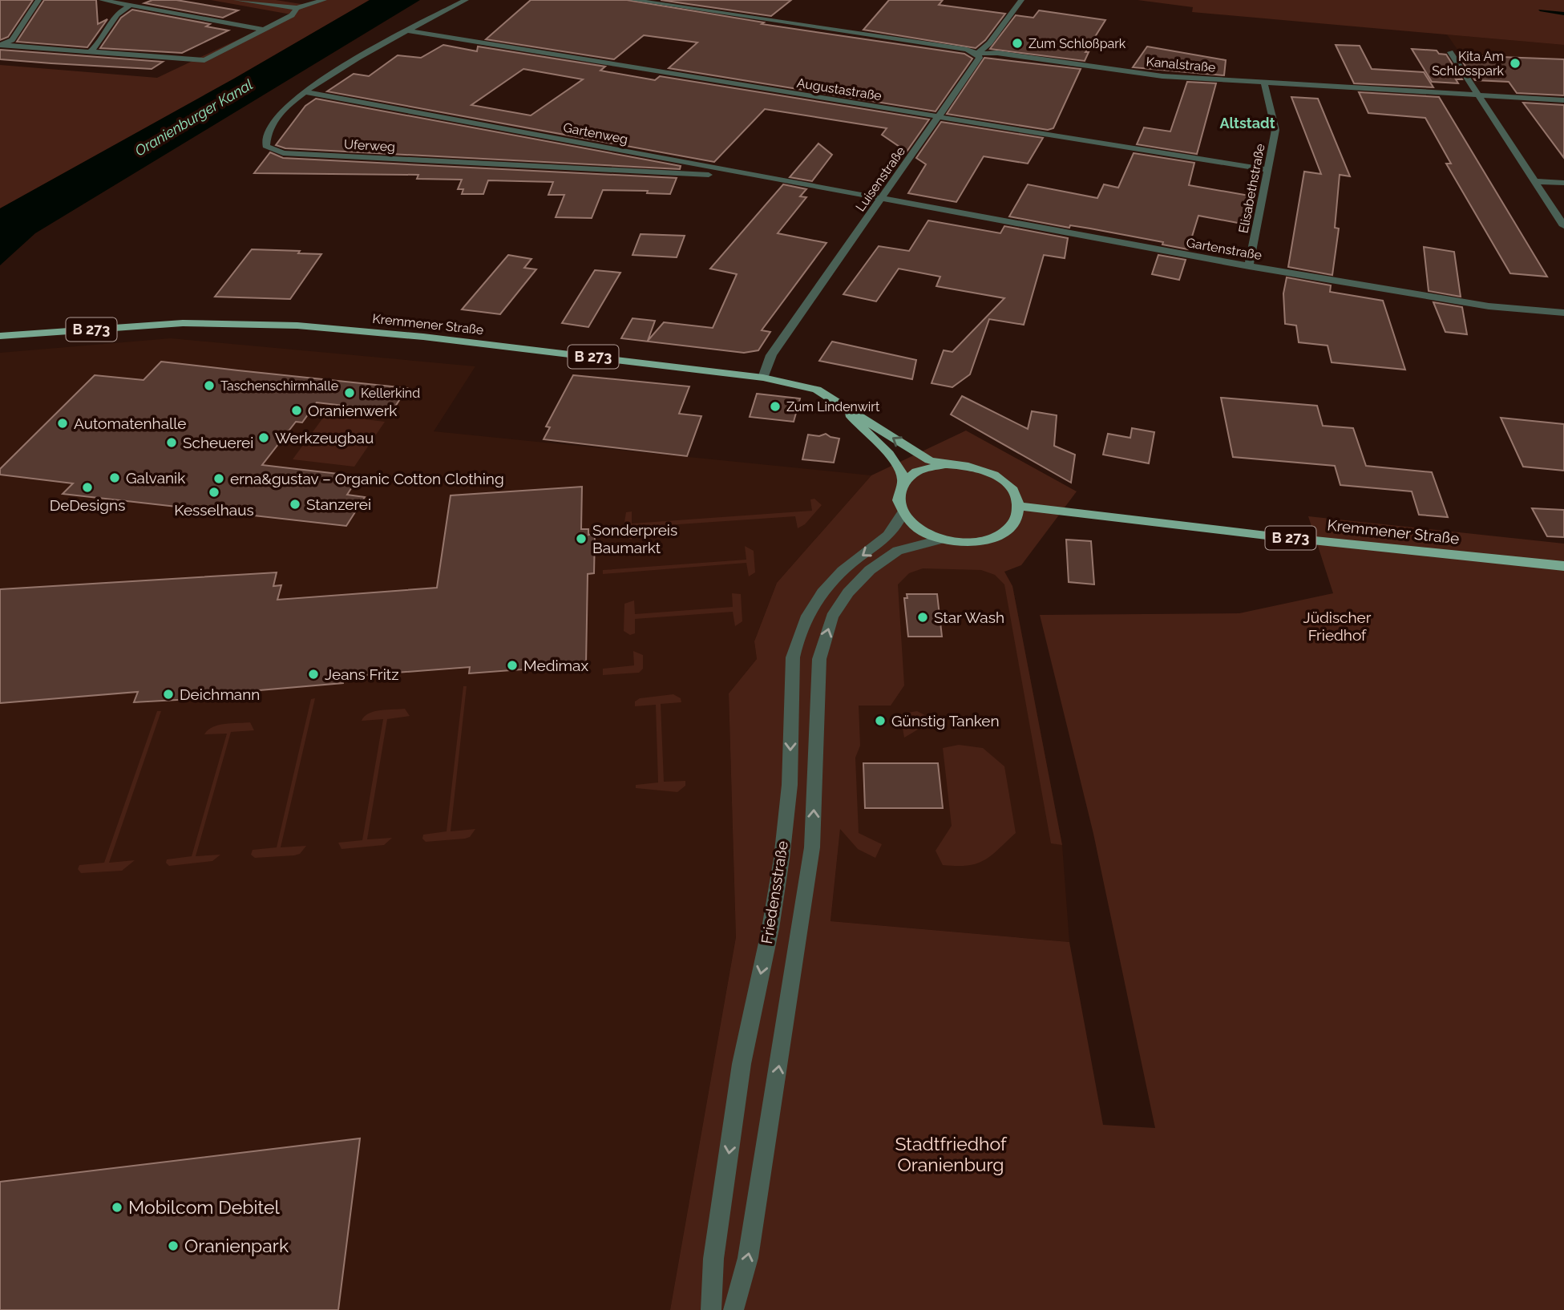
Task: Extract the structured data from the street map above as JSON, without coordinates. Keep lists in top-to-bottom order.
{
  "streets": {
    "main road": ["Kremmener Straße", "B 273"],
    "street": [
      "Kanalstraße",
      "Augustastraße",
      "Gartenweg",
      "Uferweg",
      "Luisenstraße",
      "Elisabethstraße",
      "Gartenstraße",
      "Friedensstraße"
    ]
  },
  "crossings": [
    ["Kanalstraße", "Luisenstraße"],
    ["Kanalstraße", "Elisabethstraße"],
    ["Augustastraße", "Uferweg"],
    ["Augustastraße", "Luisenstraße"],
    ["Augustastraße", "Elisabethstraße"],
    ["Gartenweg", "Uferweg"],
    ["Gartenweg", "Luisenstraße"],
    ["Gartenweg", "Gartenstraße"],
    ["Luisenstraße", "Gartenstraße"],
    ["Luisenstraße", "Kremmener Straße"],
    ["Elisabethstraße", "Gartenstraße"],
    ["Kremmener Straße", "Friedensstraße"]
  ],
  "districts": ["Altstadt"],
  "water": ["Oranienburger Kanal"],
  "parks": ["Jüdischer Friedhof", "Stadtfriedhof Oranienburg"],
  "places": [
    "Zum Schloßpark",
    "Kita Am Schlosspark",
    "Taschenschirmhalle",
    "Kellerkind",
    "Zum Lindenwirt",
    "Oranienwerk",
    "Automatenhalle",
    "Werkzeugbau",
    "Scheuerei",
    "Galvanik",
    "erna&gustav – Organic Cotton Clothing",
    "DeDesigns",
    "Kesselhaus",
    "Stanzerei",
    "Sonderpreis Baumarkt",
    "Star Wash",
    "Medimax",
    "Jeans Fritz",
    "Deichmann",
    "Günstig Tanken",
    "Mobilcom Debitel",
    "Oranienpark"
  ]
}
